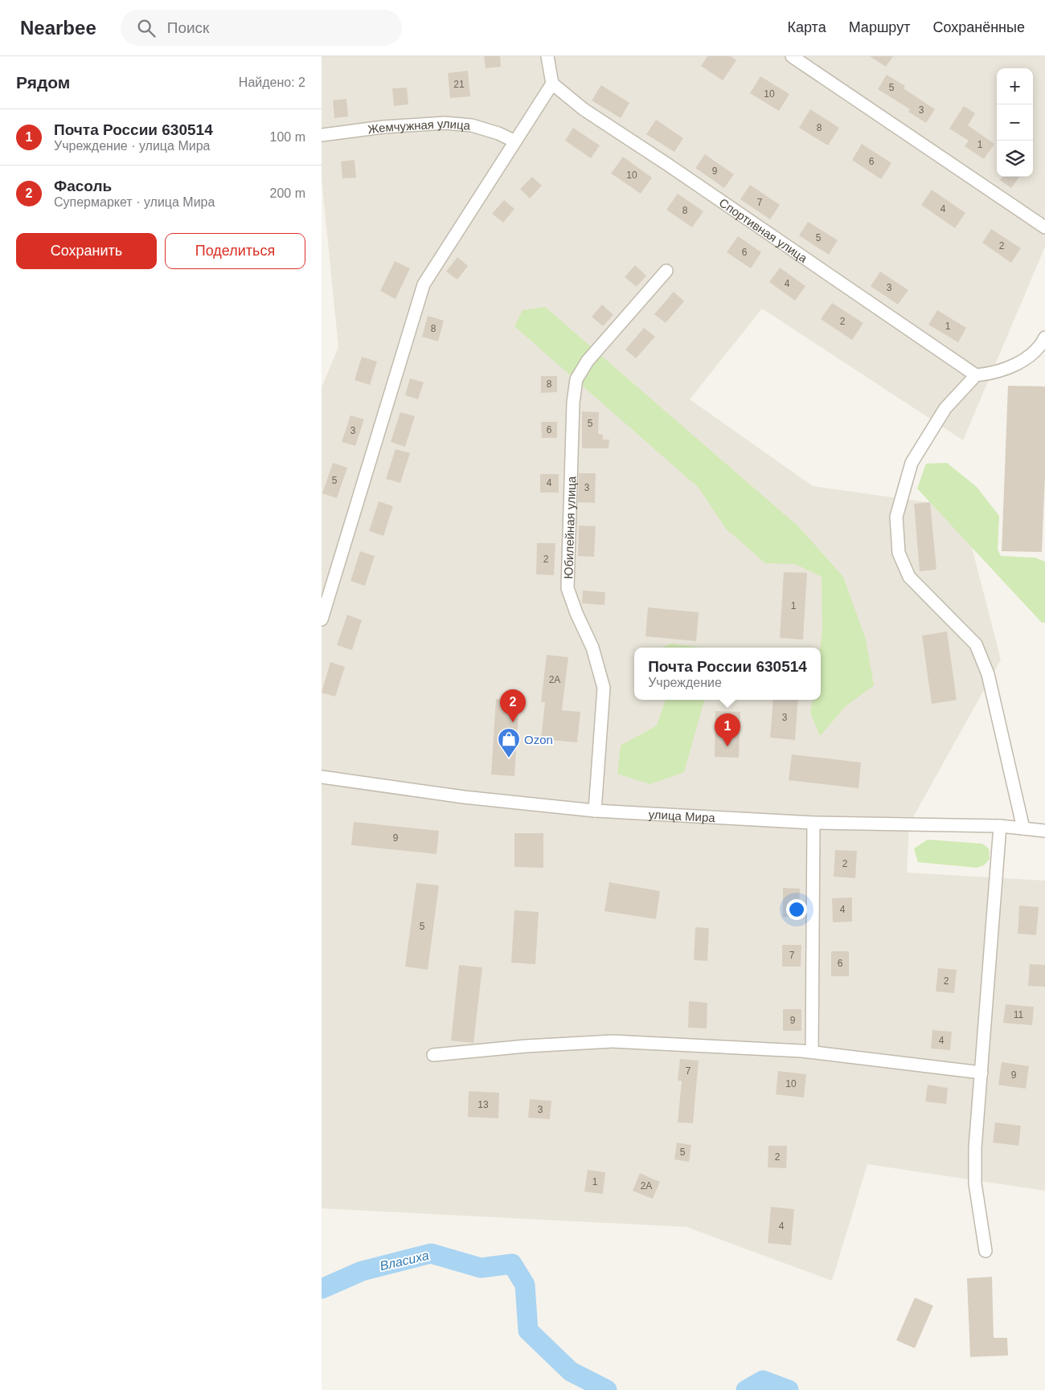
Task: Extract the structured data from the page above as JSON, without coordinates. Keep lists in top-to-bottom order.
{
  "streets": {
    "street": [
      "Жемчужная улица",
      "Спортивная улица",
      "Юбилейная улица",
      "улица Мира"
    ]
  },
  "crossings": [
    ["Юбилейная улица", "улица Мира"]
  ],
  "water": ["Власиха"],
  "places": {
    "shop": ["Ozon"]
  },
  "house_numbers": [
    "21",
    "5",
    "10",
    "3",
    "8",
    "1",
    "6",
    "9",
    "10",
    "7",
    "4",
    "8",
    "5",
    "2",
    "6",
    "4",
    "3",
    "2",
    "1",
    "8",
    "8",
    "5",
    "6",
    "3",
    "5",
    "4",
    "3",
    "2",
    "1",
    "2А",
    "3",
    "9",
    "2",
    "4",
    "5",
    "7",
    "6",
    "2",
    "11",
    "9",
    "4",
    "7",
    "9",
    "10",
    "13",
    "3",
    "5",
    "2",
    "1",
    "2А",
    "4"
  ],
  "page": {
    "header": "Nearbee",
    "search": "Поиск",
    "nav": ["Карта", "Маршрут", "Сохранённые"],
    "heading": ["Рядом", "Найдено: 2"],
    "map_buttons": ["+", "−"],
    "list": [
      {
        "mark": "1",
        "name": "Почта России 630514",
        "note": "Учреждение · улица Мира",
        "value": "100 m"
      },
      {
        "mark": "2",
        "name": "Фасоль",
        "note": "Супермаркет · улица Мира",
        "value": "200 m"
      }
    ],
    "buttons": ["Сохранить", "Поделиться"],
    "popup": ["Почта России 630514", "Учреждение"],
    "pins": ["2", "1"]
  }
}
